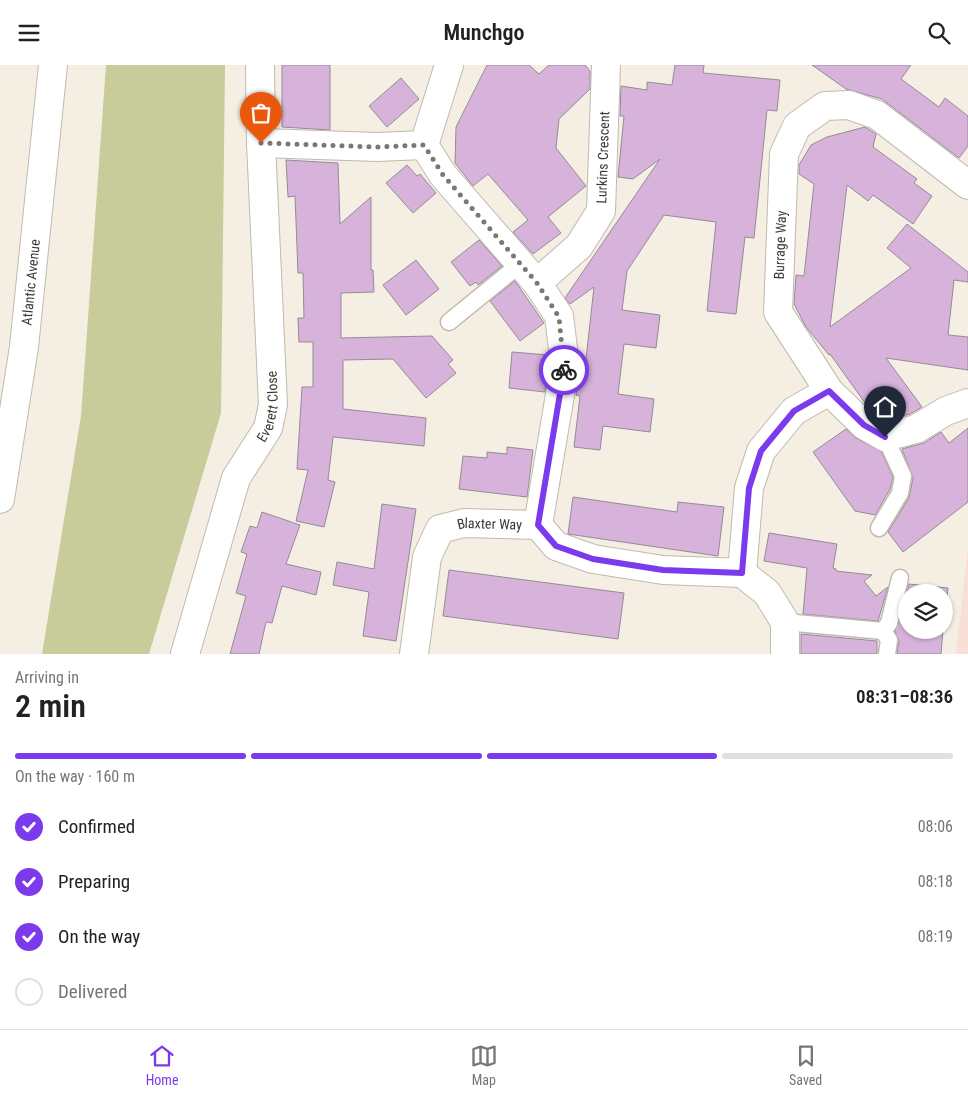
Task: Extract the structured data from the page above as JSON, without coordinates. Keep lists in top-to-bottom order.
{
  "streets": {
    "street": [
      "Lurkins Crescent",
      "Burrage Way",
      "Atlantic Avenue",
      "Everett Close",
      "Blaxter Way"
    ]
  },
  "crossings": [
    ["Lurkins Crescent", "Blaxter Way"]
  ],
  "page": {
    "header": "Munchgo",
    "heading": ["2 min", "Arriving in", "08:31–08:36"],
    "bar": "On the way · 160 m",
    "list": [
      ["Confirmed", "08:06"],
      ["Preparing", "08:18"],
      ["On the way", "08:19"],
      "Delivered"
    ],
    "tabs": ["Home", "Map", "Saved"]
  }
}
